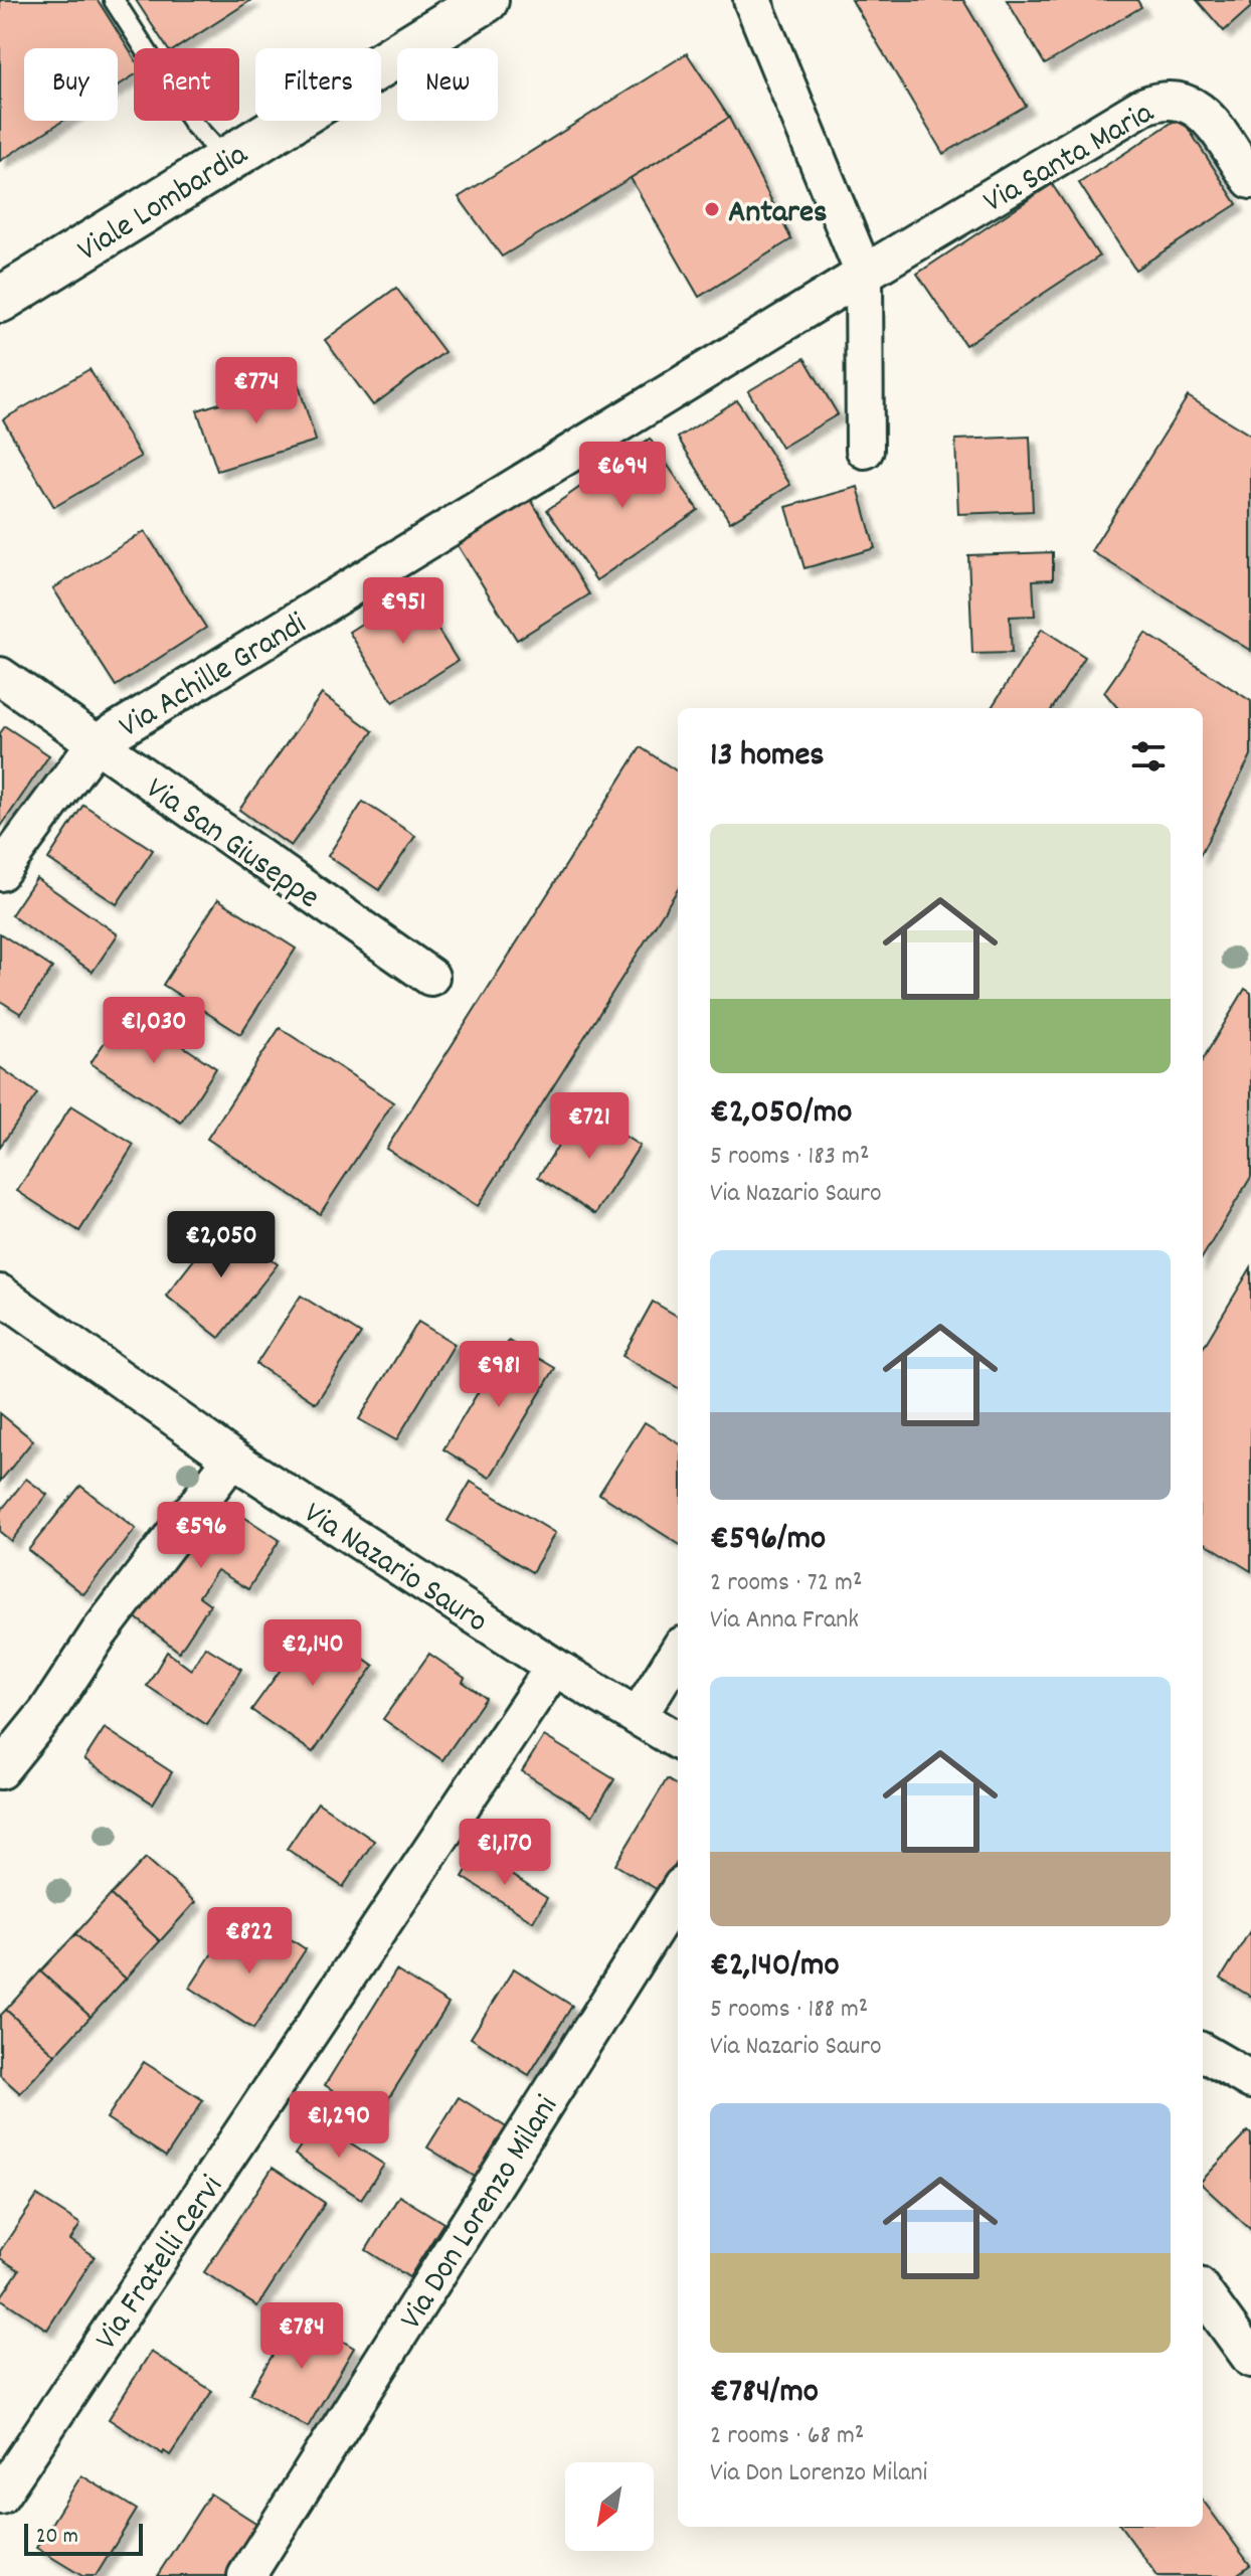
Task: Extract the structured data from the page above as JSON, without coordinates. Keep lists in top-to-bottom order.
{
  "streets": {
    "main road": ["Viale Lombardia"],
    "street": [
      "Via Santa Maria",
      "Via Achille Grandi",
      "Via San Giuseppe",
      "Via Nazario Sauro",
      "Via Don Lorenzo Milani",
      "Via Fratelli Cervi"
    ]
  },
  "crossings": [
    ["Via Santa Maria", "Via Achille Grandi"],
    ["Via Achille Grandi", "Via San Giuseppe"],
    ["Via Nazario Sauro", "Via Fratelli Cervi"]
  ],
  "places": ["Antares"],
  "scale_bar": "20 m",
  "north": "bottom left",
  "page": {
    "chip": [
      "Buy",
      "Rent",
      "Filters",
      "New"
    ],
    "price": [
      "€774",
      "€694",
      "€951",
      "€1,030",
      "€721",
      "€2,050",
      "€981",
      "€596",
      "€2,140",
      "€1,170",
      "€822",
      "€1,290",
      "€784"
    ],
    "heading": "13 homes",
    "list": [
      {
        "name": "€2,050/mo",
        "note": "5 rooms · 183 m² · Via Nazario Sauro"
      },
      {
        "name": "€596/mo",
        "note": "2 rooms · 72 m² · Via Anna Frank"
      },
      {
        "name": "€2,140/mo",
        "note": "5 rooms · 188 m² · Via Nazario Sauro"
      },
      {
        "name": "€784/mo",
        "note": "2 rooms · 68 m² · Via Don Lorenzo Milani"
      }
    ],
    "scale": "20 m"
  }
}
